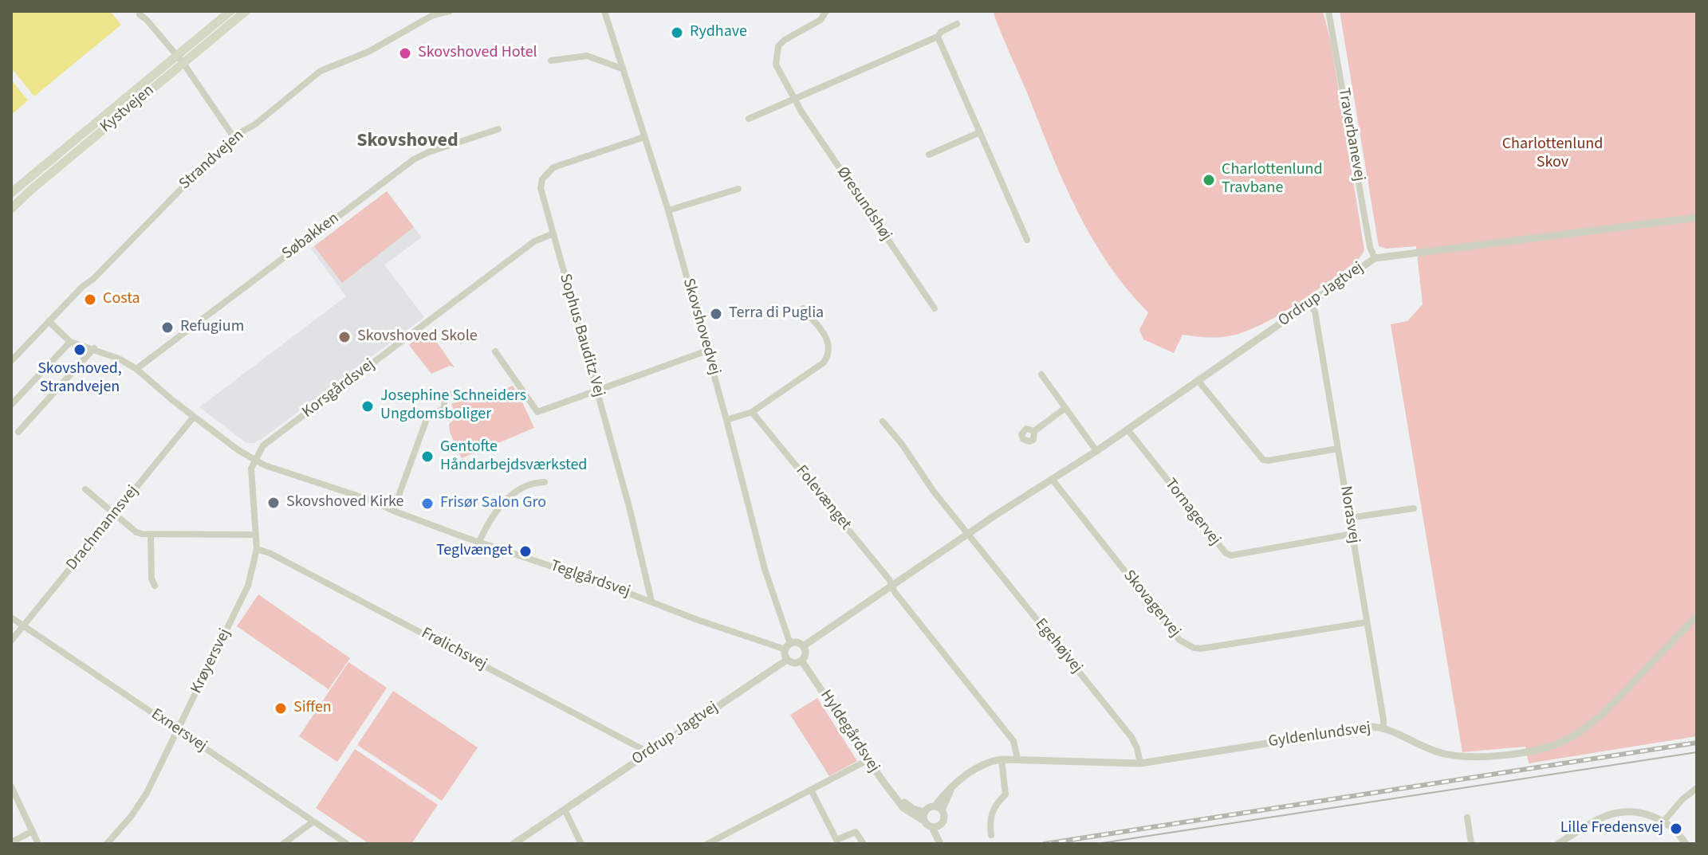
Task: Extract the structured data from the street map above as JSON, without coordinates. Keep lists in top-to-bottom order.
{
  "streets": {
    "main road": ["Kystvejen"],
    "street": [
      "Traverbanevej",
      "Strandvejen",
      "Øresundshøj",
      "Søbakken",
      "Ordrup Jagtvej",
      "Skovshovedvej",
      "Sophus Bauditz Vej",
      "Korsgårdsvej",
      "Folevænget",
      "Tornagervej",
      "Norasvej",
      "Drachmannsvej",
      "Teglgårdsvej",
      "Skovagervej",
      "Egehøjvej",
      "Frølichsvej",
      "Krøyersvej",
      "Exnersvej",
      "Hyldegårdsvej",
      "Gyldenlundsvej"
    ]
  },
  "crossings": [
    ["Traverbanevej", "Ordrup Jagtvej"],
    ["Strandvejen", "Teglgårdsvej"],
    ["Søbakken", "Teglgårdsvej"],
    ["Ordrup Jagtvej", "Skovshovedvej"],
    ["Ordrup Jagtvej", "Folevænget"],
    ["Ordrup Jagtvej", "Tornagervej"],
    ["Ordrup Jagtvej", "Norasvej"],
    ["Ordrup Jagtvej", "Teglgårdsvej"],
    ["Ordrup Jagtvej", "Skovagervej"],
    ["Ordrup Jagtvej", "Egehøjvej"],
    ["Ordrup Jagtvej", "Frølichsvej"],
    ["Ordrup Jagtvej", "Hyldegårdsvej"],
    ["Skovshovedvej", "Sophus Bauditz Vej"],
    ["Skovshovedvej", "Teglgårdsvej"],
    ["Skovshovedvej", "Hyldegårdsvej"],
    ["Sophus Bauditz Vej", "Korsgårdsvej"],
    ["Sophus Bauditz Vej", "Teglgårdsvej"],
    ["Korsgårdsvej", "Teglgårdsvej"],
    ["Korsgårdsvej", "Krøyersvej"],
    ["Folevænget", "Gyldenlundsvej"],
    ["Tornagervej", "Norasvej"],
    ["Norasvej", "Skovagervej"],
    ["Norasvej", "Gyldenlundsvej"],
    ["Drachmannsvej", "Teglgårdsvej"],
    ["Drachmannsvej", "Exnersvej"],
    ["Teglgårdsvej", "Krøyersvej"],
    ["Teglgårdsvej", "Hyldegårdsvej"],
    ["Egehøjvej", "Gyldenlundsvej"],
    ["Frølichsvej", "Krøyersvej"],
    ["Krøyersvej", "Exnersvej"],
    ["Hyldegårdsvej", "Gyldenlundsvej"]
  ],
  "districts": ["Skovshoved"],
  "parks": ["Charlottenlund Skov"],
  "places": [
    "Rydhave",
    "Skovshoved Hotel",
    "Charlottenlund Travbane",
    "Costa",
    "Terra di Puglia",
    "Refugium",
    "Skovshoved Skole",
    "Skovshoved, Strandvejen",
    "Josephine Schneiders Ungdomsboliger",
    "Gentofte Håndarbejdsværksted",
    "Skovshoved Kirke",
    "Frisør Salon Gro",
    "Teglvænget",
    "Siffen",
    "Lille Fredensvej"
  ]
}
